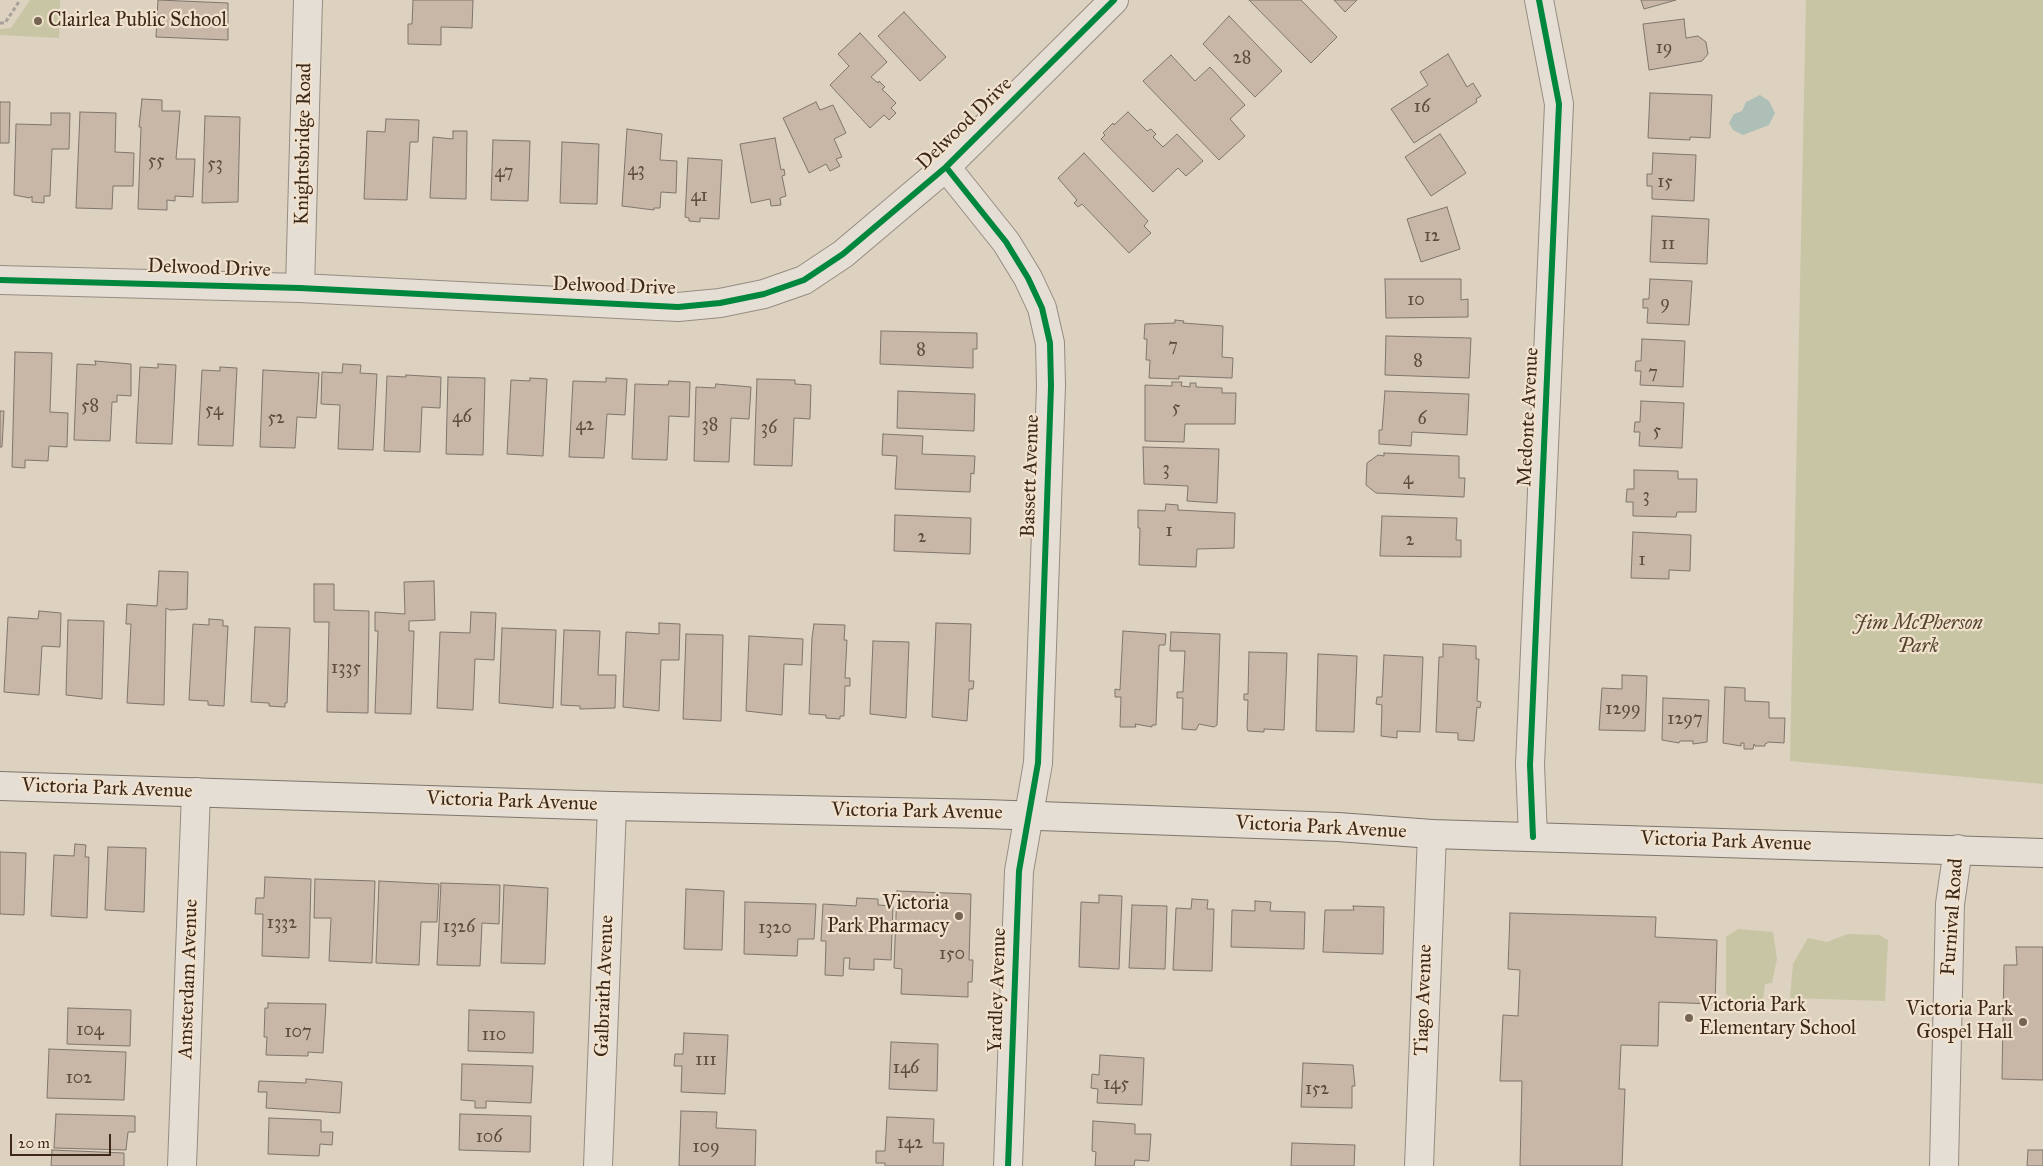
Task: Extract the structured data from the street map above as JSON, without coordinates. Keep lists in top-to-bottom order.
{
  "streets": {
    "street": [
      "Delwood Drive",
      "Knightsbridge Road",
      "Medonte Avenue",
      "Bassett Avenue",
      "Victoria Park Avenue",
      "Furnival Road",
      "Amsterdam Avenue",
      "Galbraith Avenue",
      "Yardley Avenue",
      "Tiago Avenue"
    ]
  },
  "crossings": [
    ["Delwood Drive", "Knightsbridge Road"],
    ["Delwood Drive", "Bassett Avenue"],
    ["Medonte Avenue", "Victoria Park Avenue"],
    ["Bassett Avenue", "Victoria Park Avenue"],
    ["Bassett Avenue", "Yardley Avenue"],
    ["Victoria Park Avenue", "Furnival Road"],
    ["Victoria Park Avenue", "Amsterdam Avenue"],
    ["Victoria Park Avenue", "Galbraith Avenue"],
    ["Victoria Park Avenue", "Yardley Avenue"],
    ["Victoria Park Avenue", "Tiago Avenue"]
  ],
  "parks": ["Jim McPherson Park"],
  "places": [
    "Clairlea Public School",
    "Victoria Park Pharmacy",
    "Victoria Park Elementary School",
    "Victoria Park Gospel Hall"
  ],
  "house_numbers": [
    "19",
    "28",
    "16",
    "55",
    "53",
    "43",
    "47",
    "15",
    "41",
    "12",
    "11",
    "10",
    "9",
    "7",
    "8",
    "8",
    "7",
    "58",
    "5",
    "54",
    "46",
    "52",
    "6",
    "42",
    "38",
    "36",
    "5",
    "3",
    "4",
    "3",
    "1",
    "2",
    "2",
    "1",
    "1335",
    "1299",
    "1297",
    "1332",
    "1326",
    "1320",
    "150",
    "104",
    "107",
    "110",
    "111",
    "146",
    "102",
    "145",
    "152",
    "106",
    "142",
    "109"
  ],
  "scale_bar": "20 m"
}
